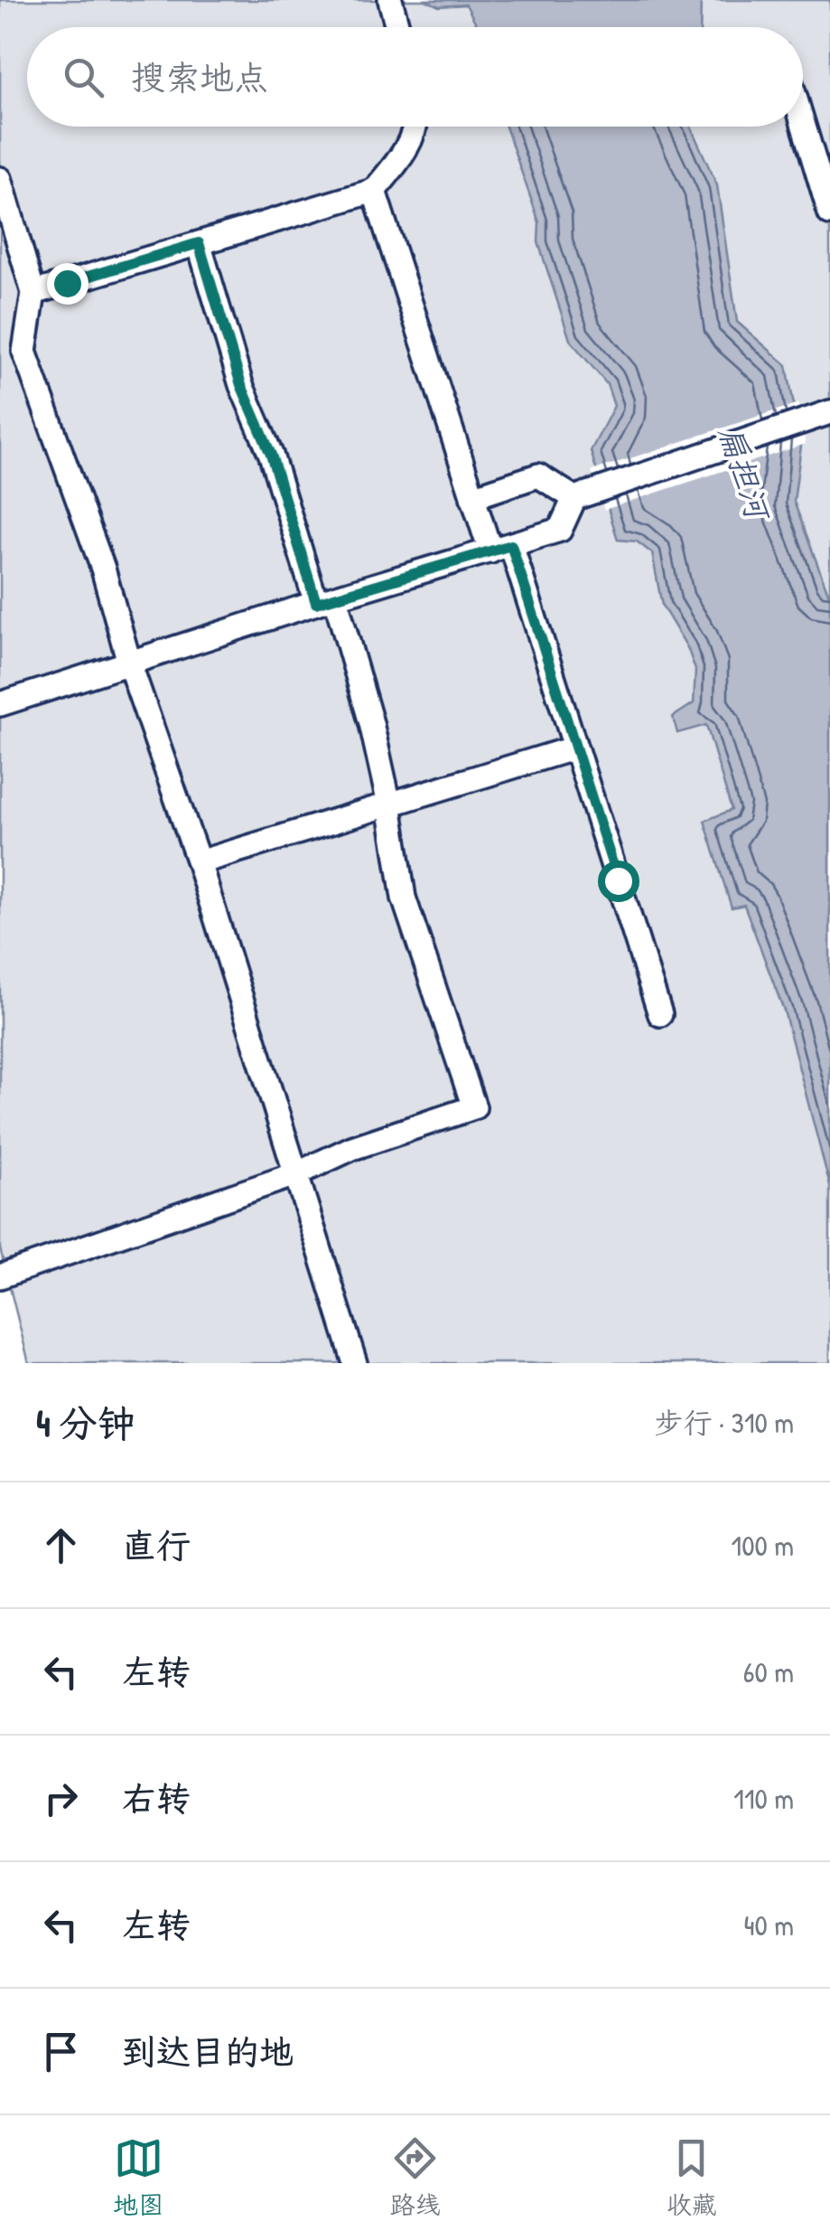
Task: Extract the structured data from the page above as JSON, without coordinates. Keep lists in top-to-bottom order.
{
  "water": ["扁担河"],
  "page": {
    "search": "搜索地点",
    "heading": ["4 分钟", "步行 · 310 m"],
    "list": [
      ["直行", "100 m"],
      ["左转", "60 m"],
      ["右转", "110 m"],
      ["左转", "40 m"],
      "到达目的地"
    ],
    "nav": ["地图", "路线", "收藏"]
  }
}
